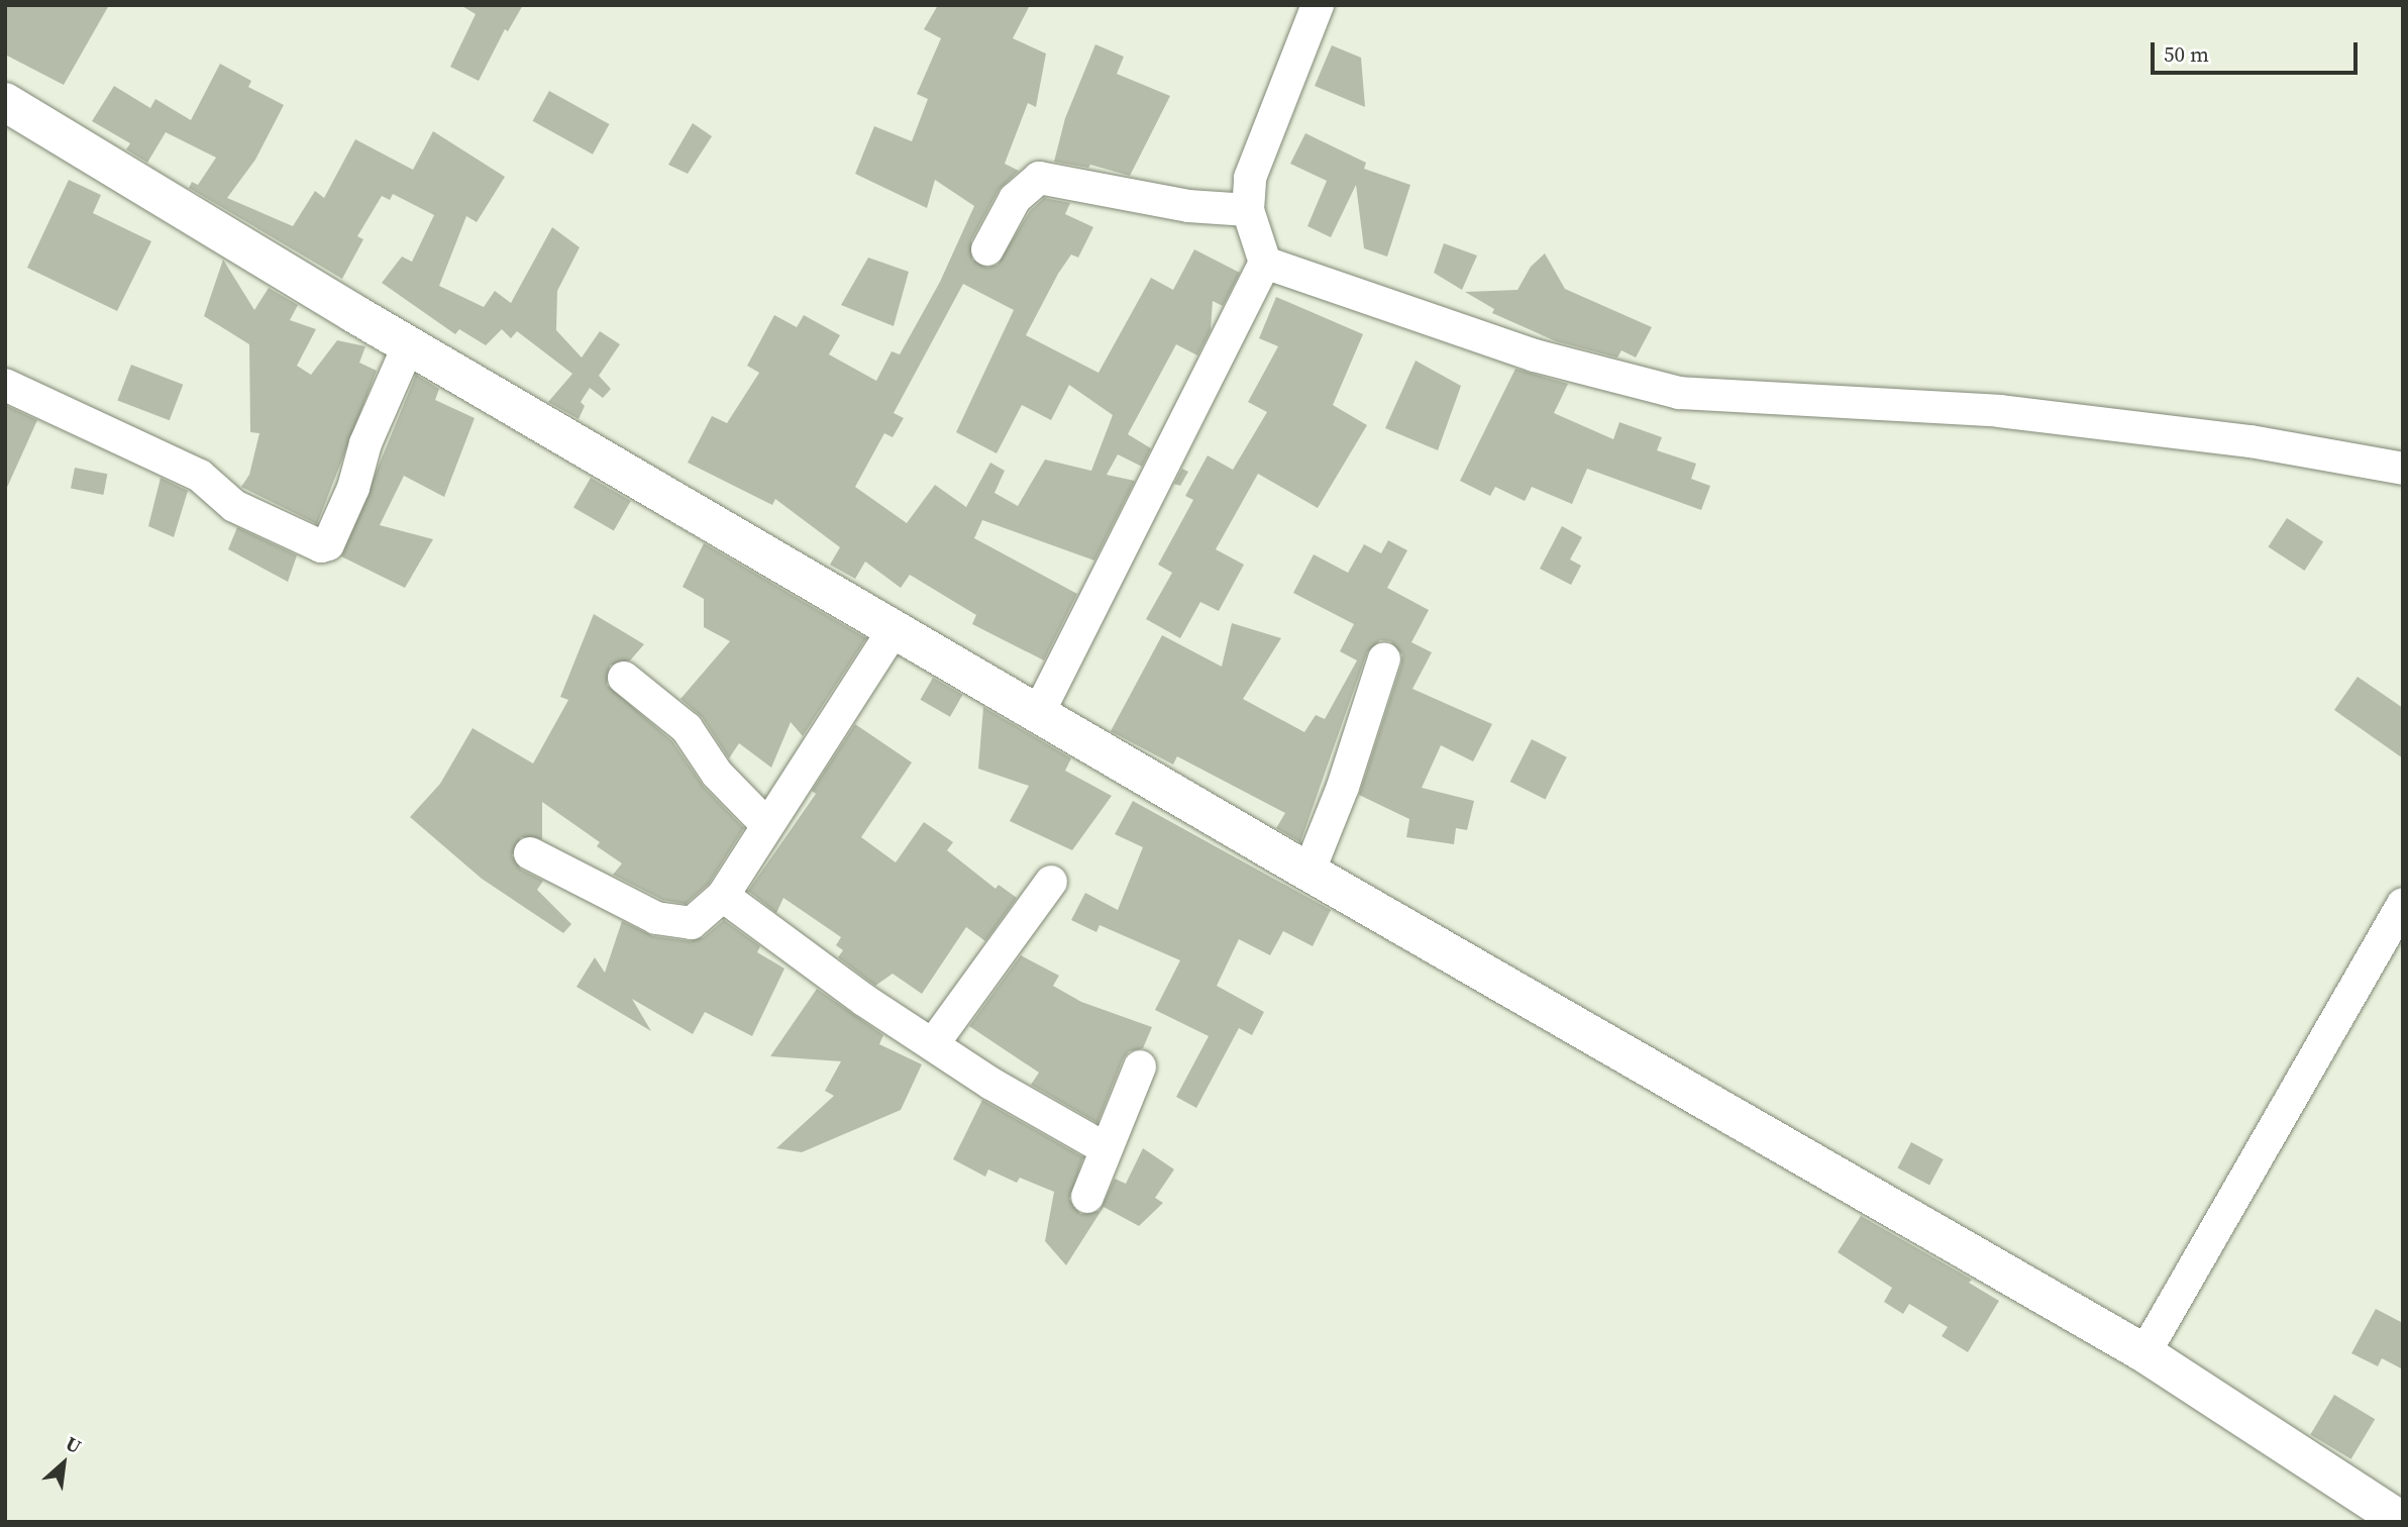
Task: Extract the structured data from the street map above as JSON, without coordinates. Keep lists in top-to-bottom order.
{
  "scale_bar": "50 m",
  "north": "top right"
}
